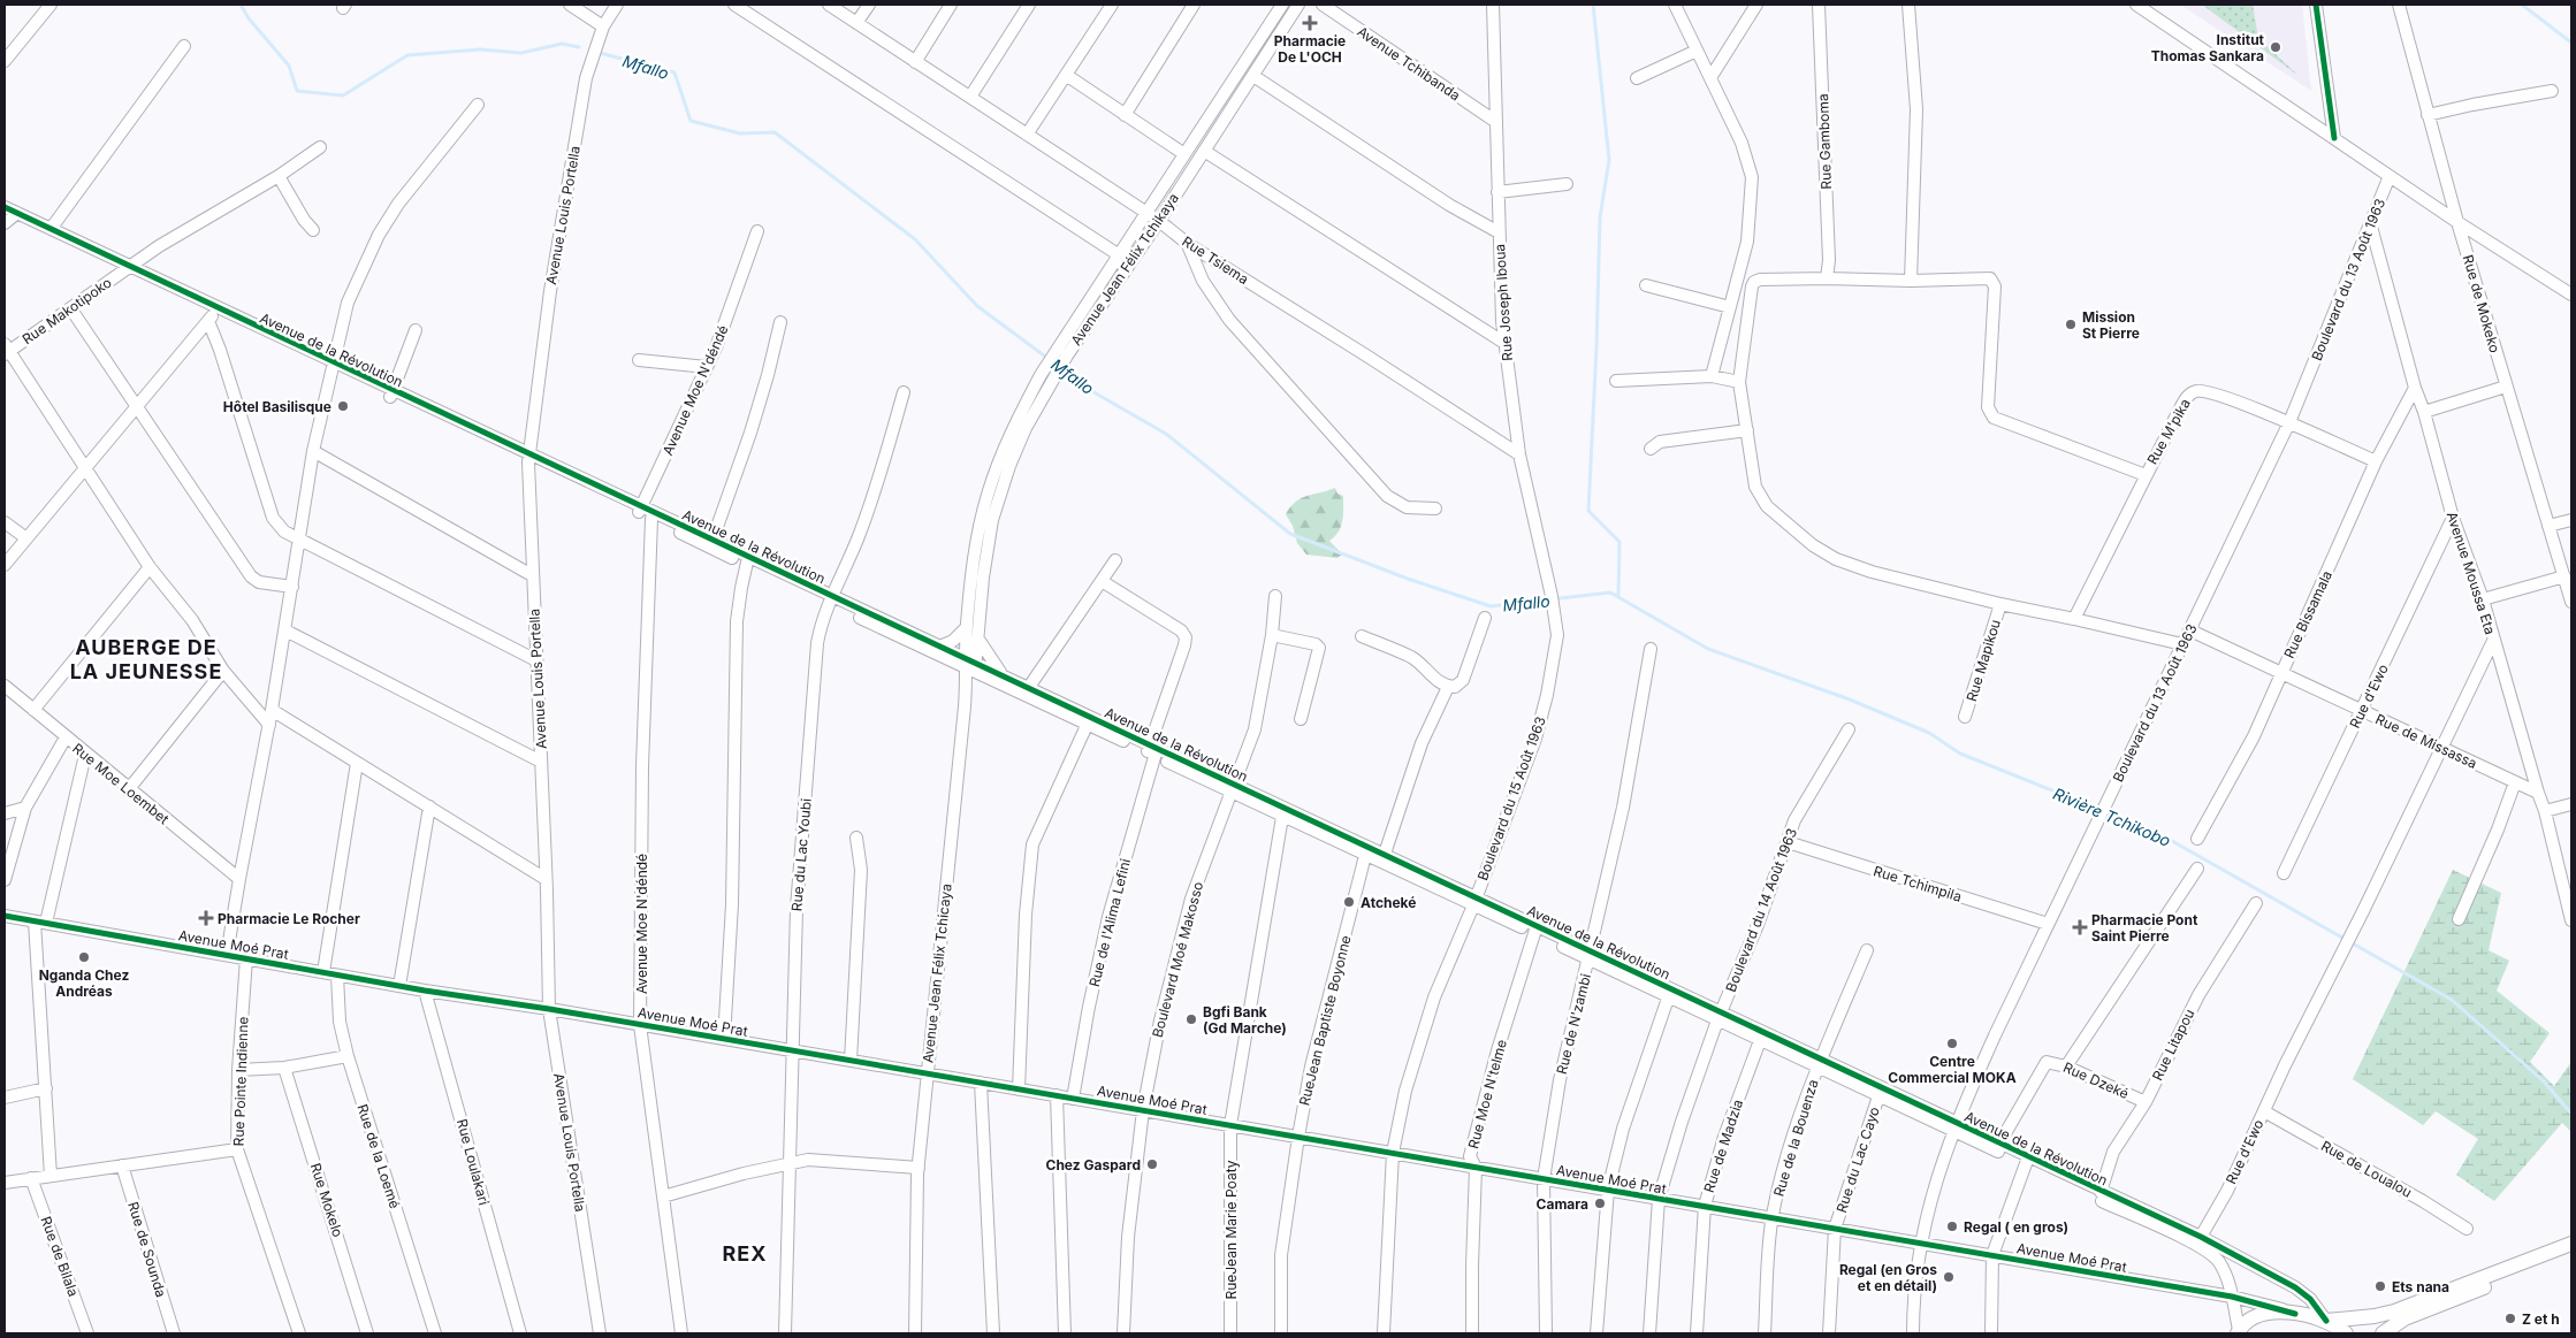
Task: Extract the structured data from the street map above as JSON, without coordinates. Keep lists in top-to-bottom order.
{
  "streets": {
    "street": [
      "Avenue Tchibanda",
      "Rue Gamboma",
      "Avenue Louis Portella",
      "Rue Tsiema",
      "Avenue Jean Félix Tchikaya",
      "Boulevard du 13 Août 1963",
      "Rue Joseph Iboua",
      "Rue de Mokeko",
      "Rue Makotipoko",
      "Avenue de la Révolution",
      "Avenue Moe N'déndé",
      "Rue M'pika",
      "Avenue Moussa Eta",
      "Rue Bissamala",
      "Rue Mapikou",
      "Rue d'Ewo",
      "Rue de Missassa",
      "Rue Moe Loembet",
      "Boulevard du 15 Août 1963",
      "Rue du Lac Youbi",
      "Rue Tchimpila",
      "Boulevard du 14 Août 1963",
      "Rue de l'Alima Lefini",
      "Avenue Moé Prat",
      "Boulevard Moé Makosso",
      "Avenue Jean Félix Tchicaya",
      "RueJean Baptiste Boyonne",
      "Rue de N'zambi",
      "Rue Litapou",
      "Rue Dzeké",
      "Rue Pointe Indienne",
      "Rue Moe N'telme",
      "Rue de la Bouenza",
      "Rue de Madzia",
      "Rue de la Loemé",
      "Rue du Lac Cayo",
      "Rue Loulakari",
      "Rue de Loualou",
      "Rue Mokelo",
      "RueJean Marie Poaty",
      "Rue de Sounda",
      "Rue de Bilala"
    ]
  },
  "crossings": [
    ["Avenue Tchibanda", "Rue Joseph Iboua"],
    ["Avenue Louis Portella", "Avenue de la Révolution"],
    ["Avenue Louis Portella", "Avenue Moé Prat"],
    ["Rue Tsiema", "Avenue Jean Félix Tchikaya"],
    ["Rue Tsiema", "Rue Joseph Iboua"],
    ["Avenue Jean Félix Tchikaya", "Avenue de la Révolution"],
    ["Avenue Jean Félix Tchikaya", "Avenue Jean Félix Tchicaya"],
    ["Boulevard du 13 Août 1963", "Avenue de la Révolution"],
    ["Boulevard du 13 Août 1963", "Rue M'pika"],
    ["Boulevard du 13 Août 1963", "Avenue Moussa Eta"],
    ["Boulevard du 13 Août 1963", "Rue de Missassa"],
    ["Boulevard du 13 Août 1963", "Rue Tchimpila"],
    ["Boulevard du 13 Août 1963", "Avenue Moé Prat"],
    ["Rue Joseph Iboua", "Boulevard du 15 Août 1963"],
    ["Rue Makotipoko", "Avenue de la Révolution"],
    ["Avenue de la Révolution", "Avenue Moe N'déndé"],
    ["Avenue de la Révolution", "Rue d'Ewo"],
    ["Avenue de la Révolution", "Boulevard du 15 Août 1963"],
    ["Avenue de la Révolution", "Rue du Lac Youbi"],
    ["Avenue de la Révolution", "Boulevard du 14 Août 1963"],
    ["Avenue de la Révolution", "Rue de l'Alima Lefini"],
    ["Avenue de la Révolution", "Avenue Moé Prat"],
    ["Avenue de la Révolution", "Boulevard Moé Makosso"],
    ["Avenue de la Révolution", "RueJean Baptiste Boyonne"],
    ["Avenue de la Révolution", "Rue de N'zambi"],
    ["Avenue de la Révolution", "Rue Litapou"],
    ["Avenue de la Révolution", "Rue Dzeké"],
    ["Avenue de la Révolution", "Rue Moe N'telme"],
    ["Avenue de la Révolution", "Rue de la Bouenza"],
    ["Avenue de la Révolution", "Rue de Madzia"],
    ["Avenue de la Révolution", "Rue du Lac Cayo"],
    ["Avenue de la Révolution", "RueJean Marie Poaty"],
    ["Avenue Moe N'déndé", "Avenue Moé Prat"],
    ["Rue M'pika", "Rue Bissamala"],
    ["Avenue Moussa Eta", "Rue Bissamala"],
    ["Avenue Moussa Eta", "Rue d'Ewo"],
    ["Avenue Moussa Eta", "Rue de Missassa"],
    ["Rue Bissamala", "Rue de Missassa"],
    ["Rue d'Ewo", "Rue de Missassa"],
    ["Rue d'Ewo", "Rue de Loualou"],
    ["Boulevard du 15 Août 1963", "Avenue Moé Prat"],
    ["Rue du Lac Youbi", "Avenue Moé Prat"],
    ["Rue Tchimpila", "Boulevard du 14 Août 1963"],
    ["Boulevard du 14 Août 1963", "Avenue Moé Prat"],
    ["Rue de l'Alima Lefini", "Avenue Moé Prat"],
    ["Avenue Moé Prat", "Boulevard Moé Makosso"],
    ["Avenue Moé Prat", "Avenue Jean Félix Tchicaya"],
    ["Avenue Moé Prat", "RueJean Baptiste Boyonne"],
    ["Avenue Moé Prat", "Rue de N'zambi"],
    ["Avenue Moé Prat", "Rue Pointe Indienne"],
    ["Avenue Moé Prat", "Rue Moe N'telme"],
    ["Avenue Moé Prat", "Rue de la Bouenza"],
    ["Avenue Moé Prat", "Rue de Madzia"],
    ["Avenue Moé Prat", "Rue de la Loemé"],
    ["Avenue Moé Prat", "Rue du Lac Cayo"],
    ["Avenue Moé Prat", "Rue Loulakari"],
    ["Avenue Moé Prat", "RueJean Marie Poaty"],
    ["Rue Litapou", "Rue Dzeké"]
  ],
  "districts": ["AUBERGE DE LA JEUNESSE", "REX"],
  "water": ["Mfallo", "Rivière Tchikobo"],
  "places": {
    "health": ["Pharmacie De L'OCH", "Pharmacie Le Rocher", "Pharmacie Pont Saint Pierre"],
    "other": [
      "Institut Thomas Sankara",
      "Mission St Pierre",
      "Hôtel Basilisque",
      "Atcheké",
      "Nganda Chez Andréas",
      "Bgfi Bank (Gd Marche)",
      "Centre Commercial MOKA",
      "Chez Gaspard",
      "Camara",
      "Regal ( en gros)",
      "Regal (en Gros et en détail)",
      "Ets nana",
      "Z et h"
    ]
  }
}
